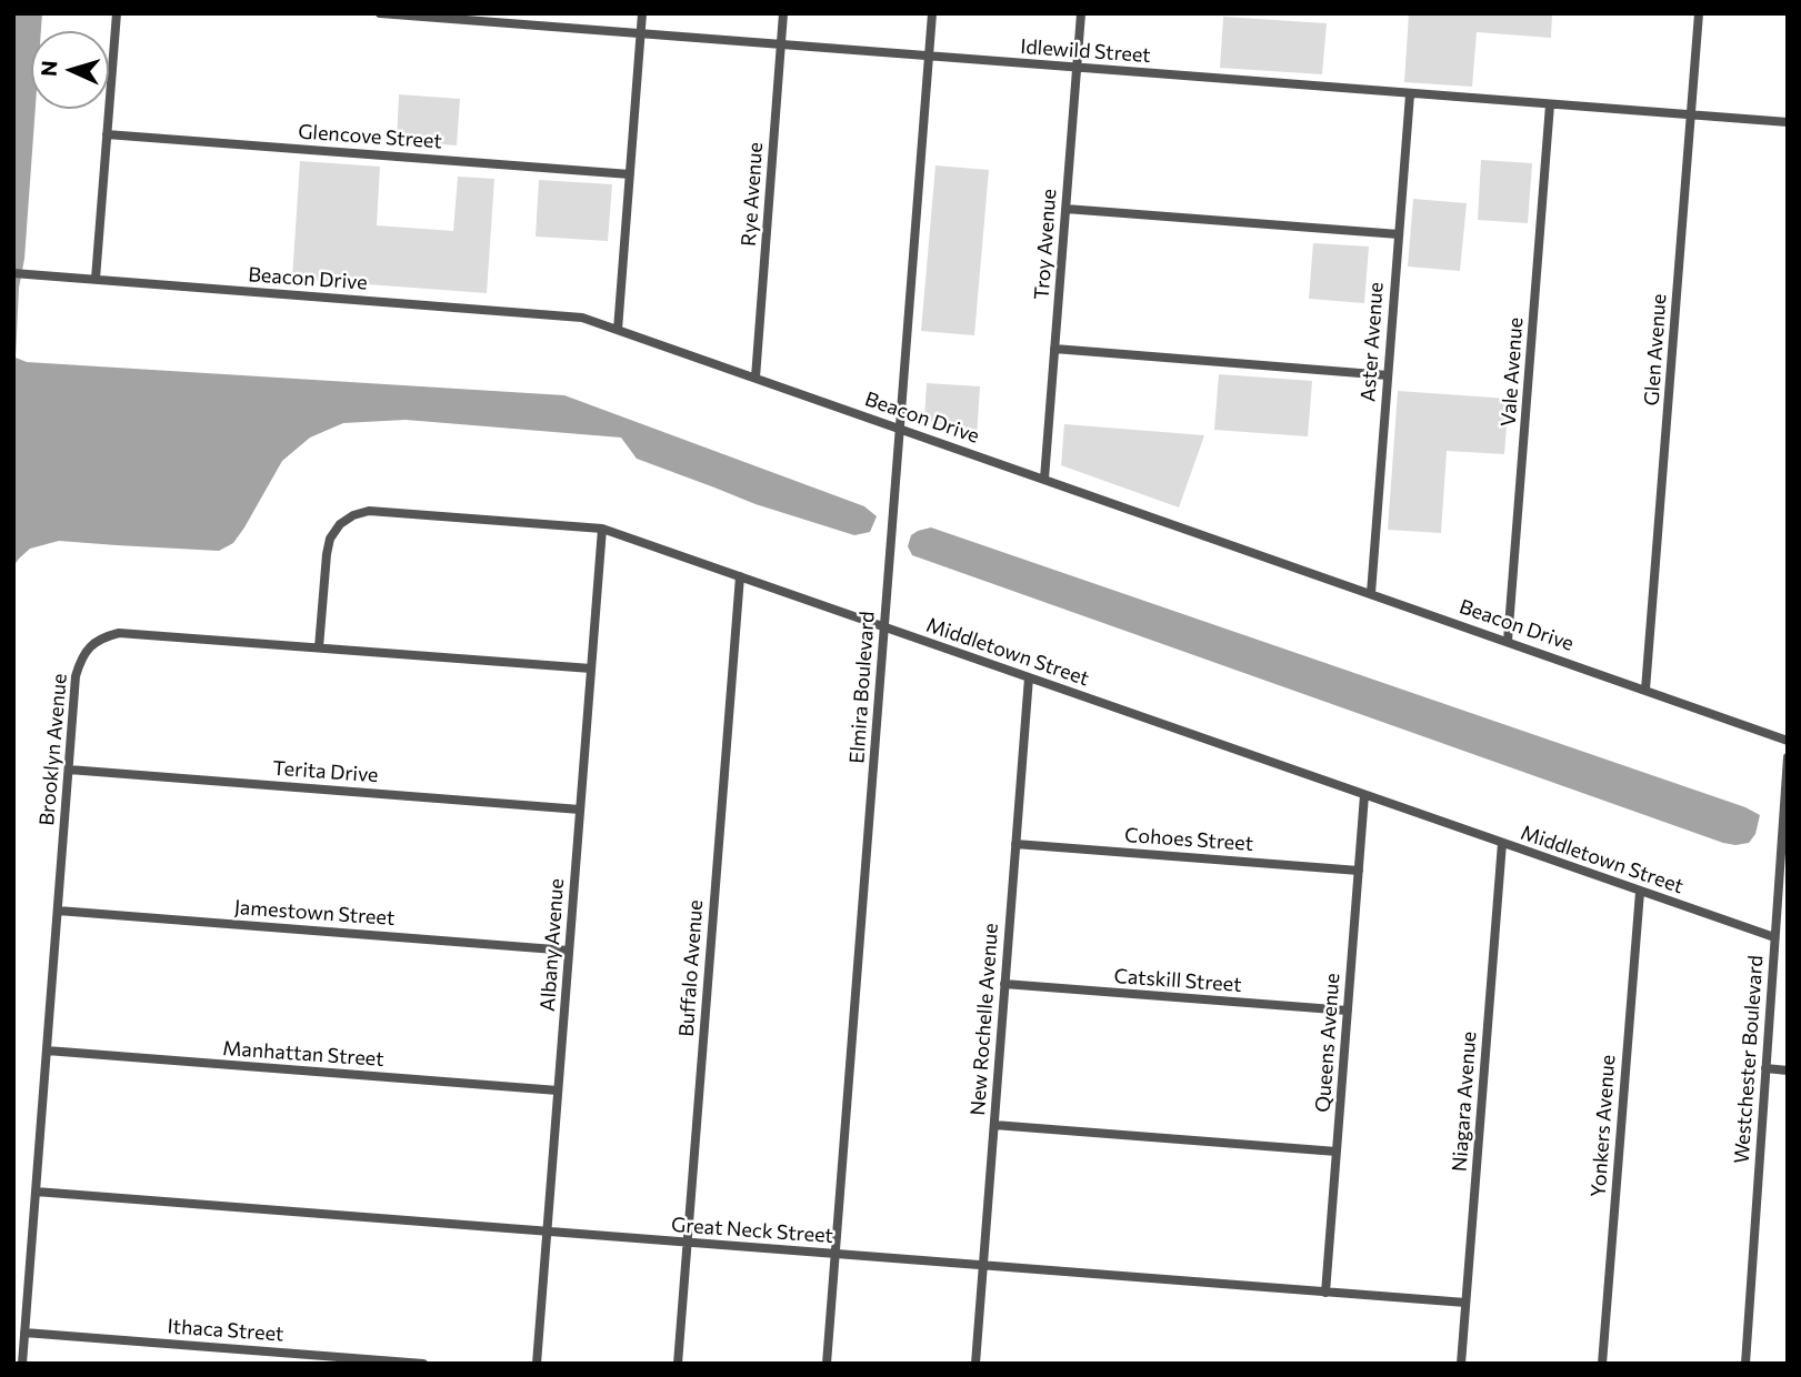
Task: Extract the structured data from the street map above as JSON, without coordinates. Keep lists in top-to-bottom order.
{
  "streets": {
    "street": [
      "Idlewild Street",
      "Glencove Street",
      "Rye Avenue",
      "Troy Avenue",
      "Beacon Drive",
      "Aster Avenue",
      "Glen Avenue",
      "Vale Avenue",
      "Middletown Street",
      "Elmira Boulevard",
      "Brooklyn Avenue",
      "Terita Drive",
      "Cohoes Street",
      "Jamestown Street",
      "Albany Avenue",
      "Buffalo Avenue",
      "Catskill Street",
      "New Rochelle Avenue",
      "Queens Avenue",
      "Manhattan Street",
      "Westchester Boulevard",
      "Niagara Avenue",
      "Yonkers Avenue",
      "Great Neck Street",
      "Ithaca Street"
    ]
  },
  "crossings": [
    ["Idlewild Street", "Rye Avenue"],
    ["Idlewild Street", "Troy Avenue"],
    ["Idlewild Street", "Aster Avenue"],
    ["Idlewild Street", "Glen Avenue"],
    ["Idlewild Street", "Vale Avenue"],
    ["Idlewild Street", "Elmira Boulevard"],
    ["Rye Avenue", "Beacon Drive"],
    ["Troy Avenue", "Beacon Drive"],
    ["Beacon Drive", "Aster Avenue"],
    ["Beacon Drive", "Glen Avenue"],
    ["Beacon Drive", "Vale Avenue"],
    ["Beacon Drive", "Elmira Boulevard"],
    ["Middletown Street", "Elmira Boulevard"],
    ["Middletown Street", "Brooklyn Avenue"],
    ["Middletown Street", "Albany Avenue"],
    ["Middletown Street", "Buffalo Avenue"],
    ["Middletown Street", "New Rochelle Avenue"],
    ["Middletown Street", "Queens Avenue"],
    ["Middletown Street", "Westchester Boulevard"],
    ["Middletown Street", "Niagara Avenue"],
    ["Middletown Street", "Yonkers Avenue"],
    ["Elmira Boulevard", "Great Neck Street"],
    ["Brooklyn Avenue", "Terita Drive"],
    ["Brooklyn Avenue", "Jamestown Street"],
    ["Brooklyn Avenue", "Albany Avenue"],
    ["Brooklyn Avenue", "Manhattan Street"],
    ["Brooklyn Avenue", "Great Neck Street"],
    ["Brooklyn Avenue", "Ithaca Street"],
    ["Terita Drive", "Albany Avenue"],
    ["Cohoes Street", "New Rochelle Avenue"],
    ["Cohoes Street", "Queens Avenue"],
    ["Jamestown Street", "Albany Avenue"],
    ["Albany Avenue", "Manhattan Street"],
    ["Albany Avenue", "Great Neck Street"],
    ["Buffalo Avenue", "Great Neck Street"],
    ["Catskill Street", "New Rochelle Avenue"],
    ["Catskill Street", "Queens Avenue"],
    ["New Rochelle Avenue", "Great Neck Street"],
    ["Queens Avenue", "Great Neck Street"],
    ["Niagara Avenue", "Great Neck Street"]
  ],
  "north": "left"
}
